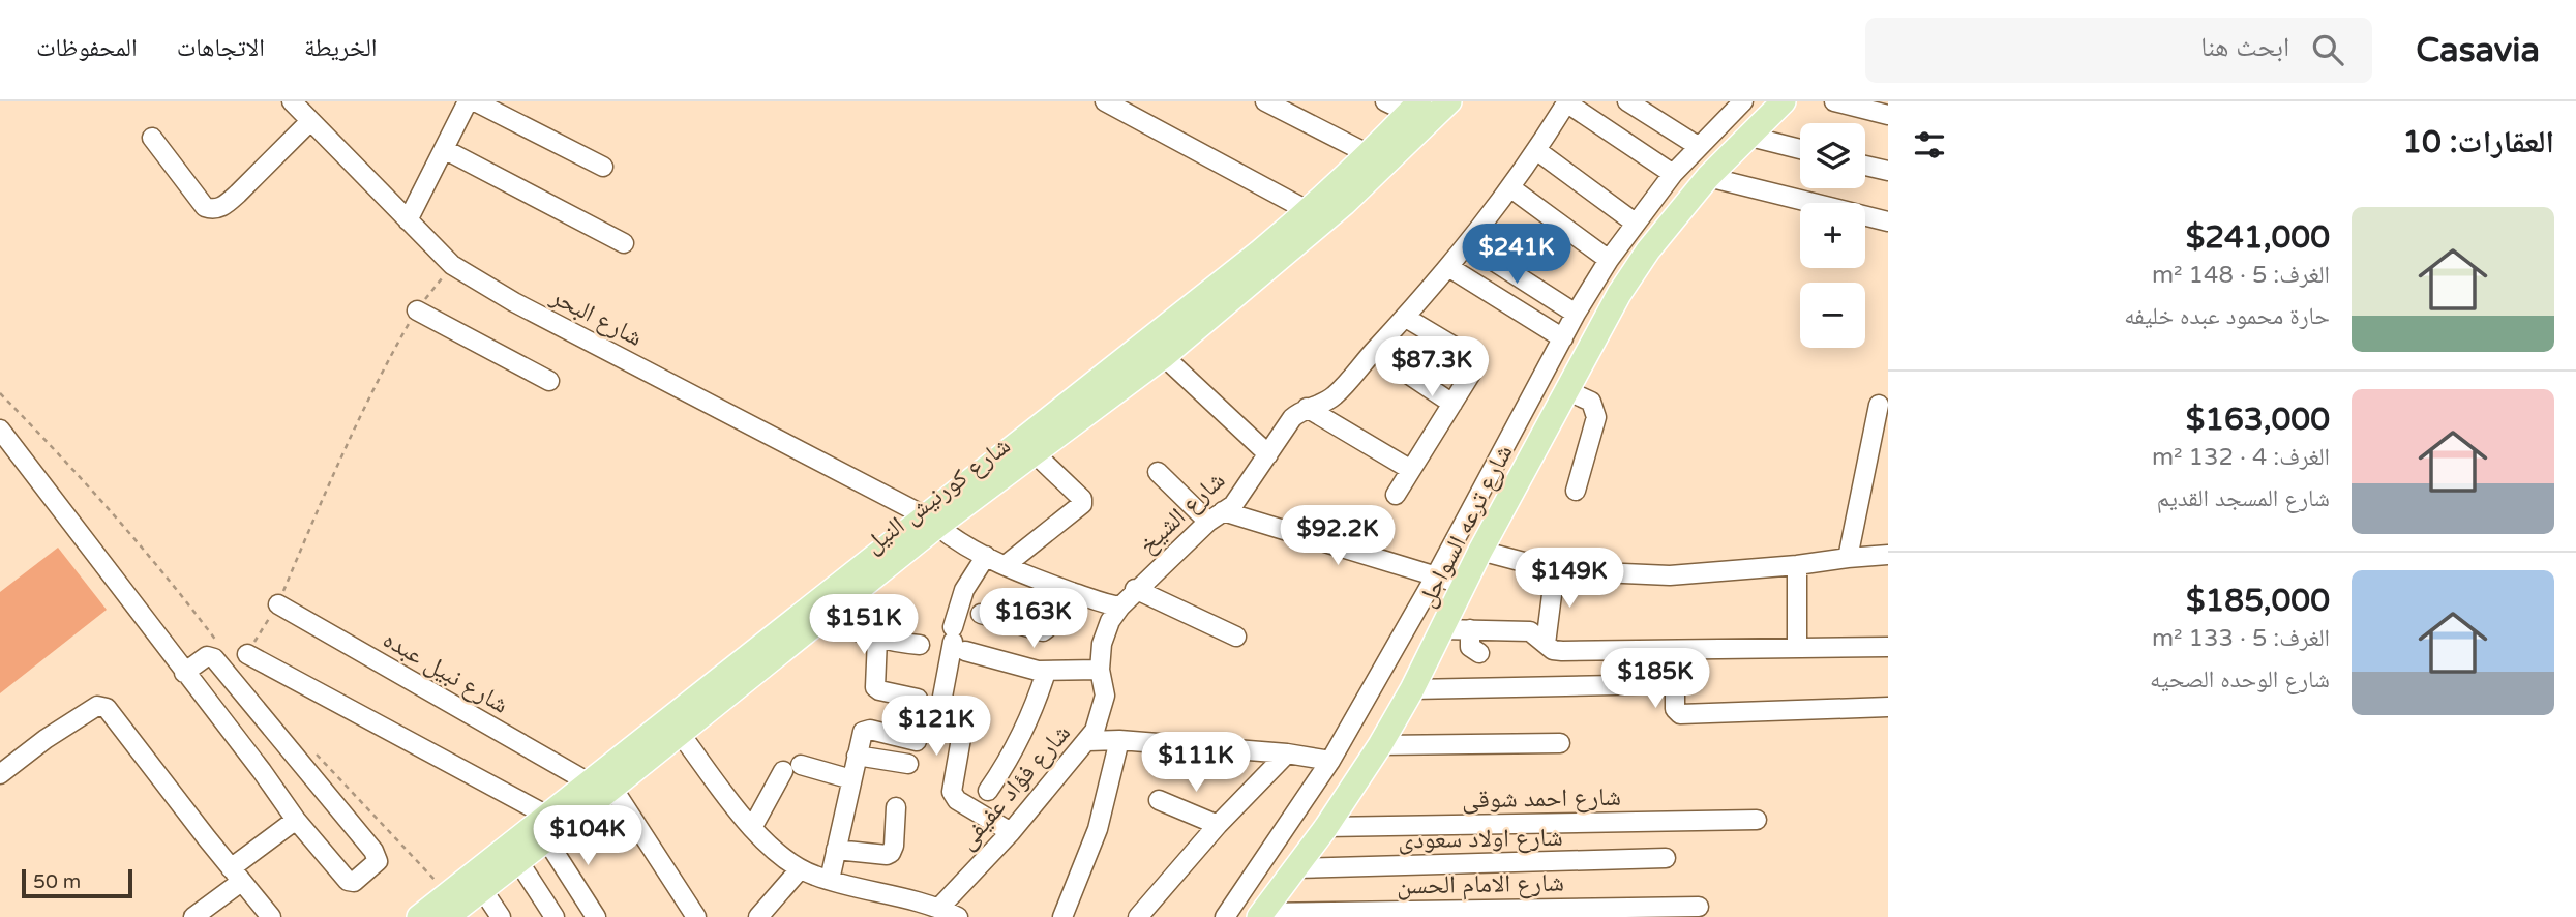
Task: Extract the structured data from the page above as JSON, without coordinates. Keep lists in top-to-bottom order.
{
  "streets": {
    "main road": ["شارع كورنيش النيل", "شارع ترعه السواحل"],
    "street": [
      "شارع البحر",
      "شارع الشيخ",
      "شارع نبيل عبده",
      "شارع فؤاد عفيفى",
      "شارع احمد شوقى",
      "شارع اولاد سعودى",
      "شارع الامام الحسن"
    ]
  },
  "crossings": [
    ["شارع البحر", "شارع كورنيش النيل"],
    ["شارع كورنيش النيل", "شارع نبيل عبده"],
    ["شارع الشيخ", "شارع فؤاد عفيفى"],
    ["شارع ترعه السواحل", "شارع احمد شوقى"],
    ["شارع ترعه السواحل", "شارع اولاد سعودى"],
    ["شارع ترعه السواحل", "شارع الامام الحسن"]
  ],
  "scale_bar": "50 m",
  "page": {
    "header": "Casavia",
    "search": "ابحث هنا",
    "nav": ["الخريطة", "الاتجاهات", "المحفوظات"],
    "heading": "العقارات: 10",
    "map_buttons": ["+", "−"],
    "list": [
      {
        "name": "$241,000",
        "note": "الغرف: 5 · 148 m² · حارة محمود عبده خليفه"
      },
      {
        "name": "$163,000",
        "note": "الغرف: 4 · 132 m² · شارع المسجد القديم"
      },
      {
        "name": "$185,000",
        "note": "الغرف: 5 · 133 m² · شارع الوحده الصحيه"
      }
    ],
    "price": [
      "$241K",
      "$87.3K",
      "$92.2K",
      "$149K",
      "$163K",
      "$151K",
      "$185K",
      "$121K",
      "$111K",
      "$104K"
    ],
    "scale": "50 m"
  }
}
